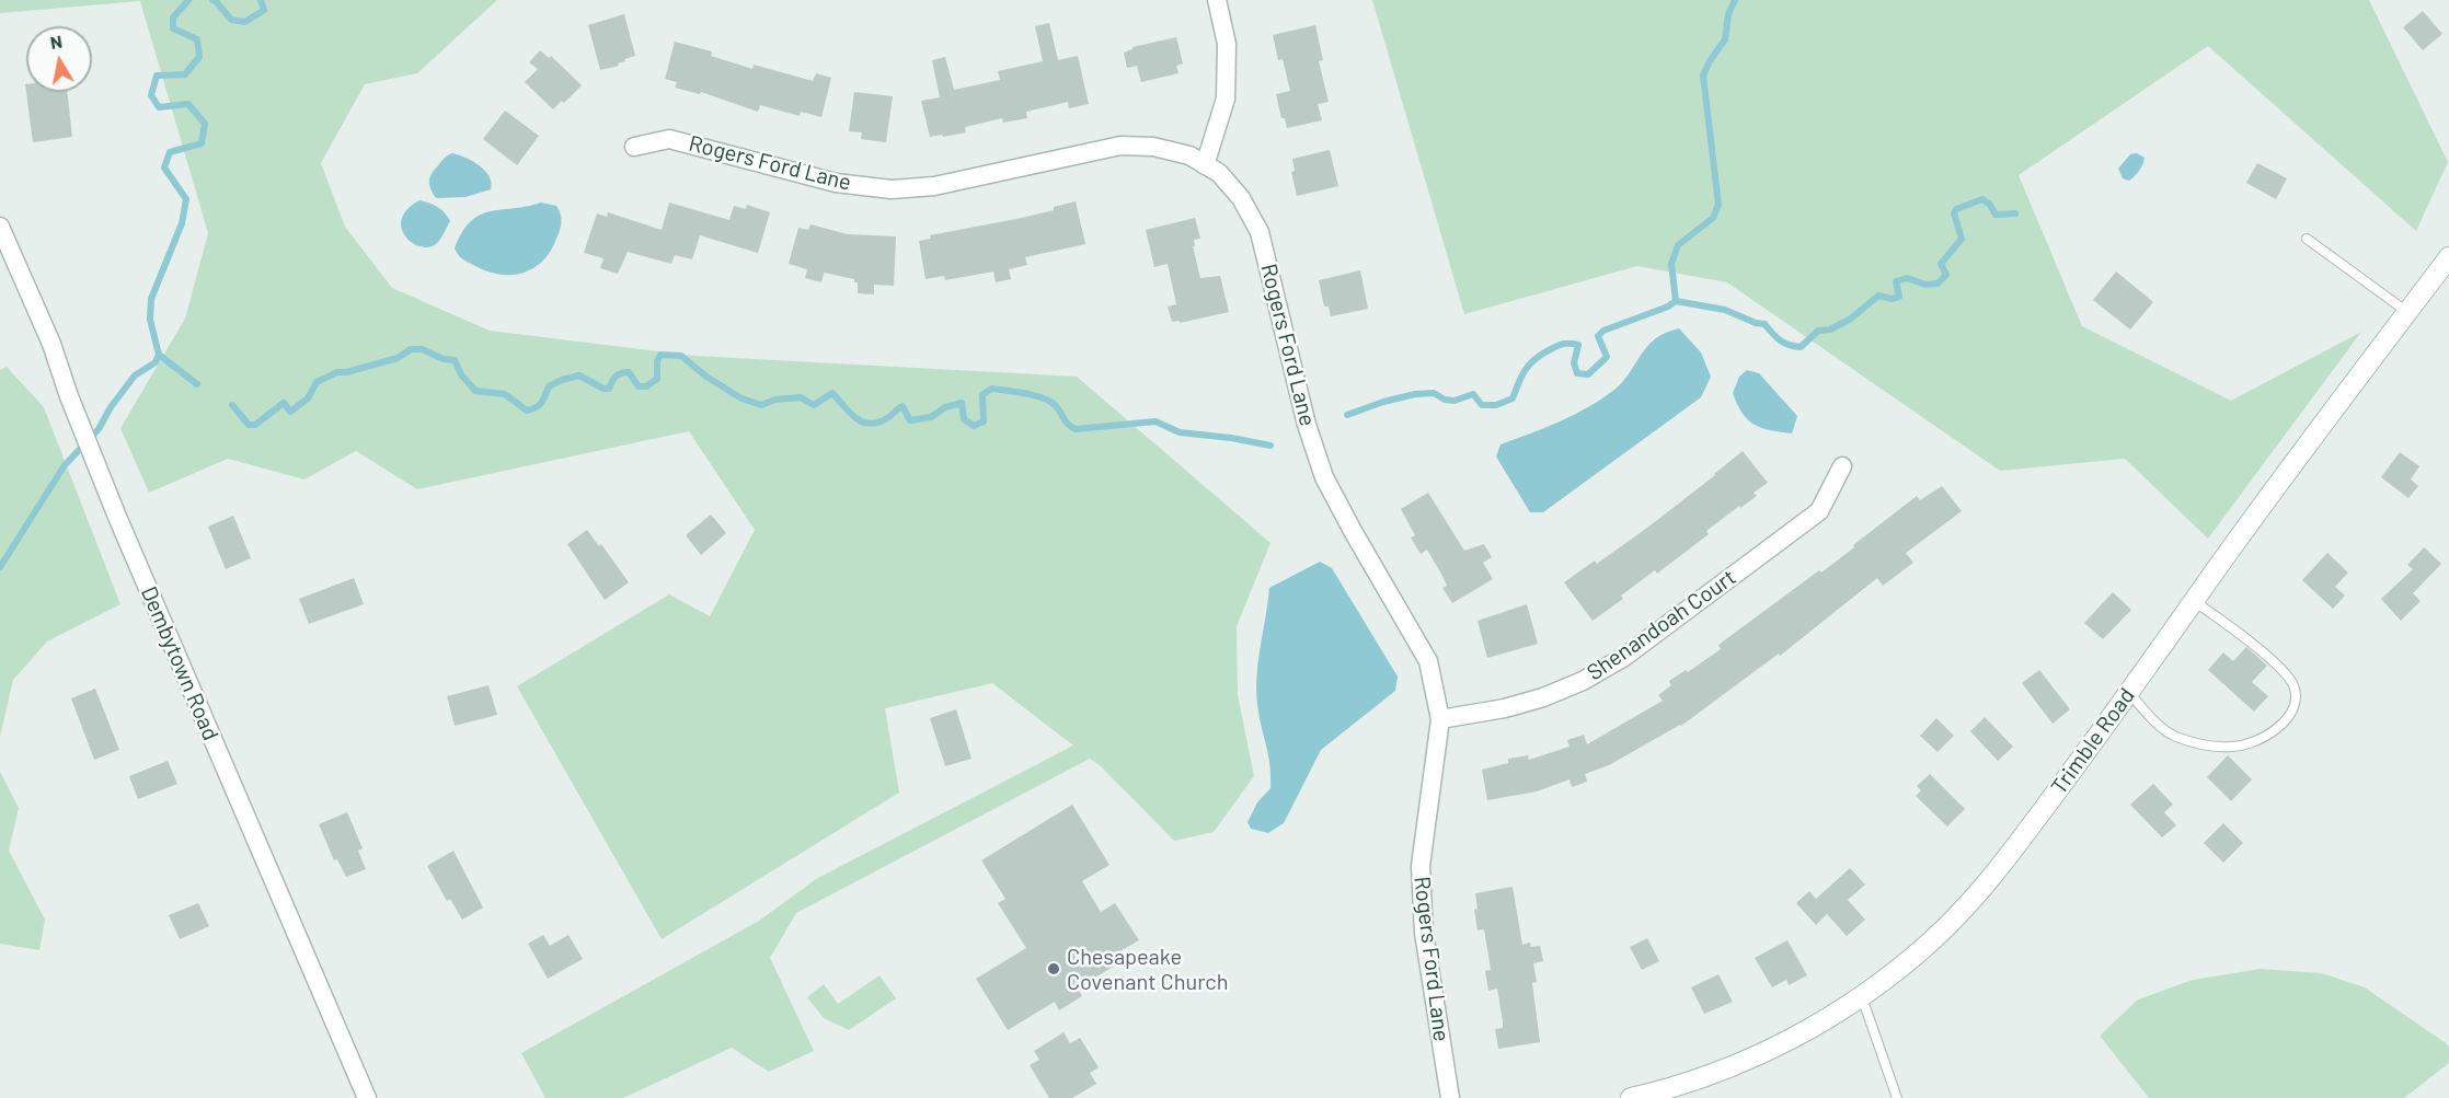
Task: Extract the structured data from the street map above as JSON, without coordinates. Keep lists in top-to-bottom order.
{
  "streets": {
    "street": [
      "Rogers Ford Lane",
      "Shenandoah Court",
      "Dembytown Road",
      "Trimble Road"
    ]
  },
  "crossings": [
    ["Rogers Ford Lane", "Shenandoah Court"]
  ],
  "places": ["Chesapeake Covenant Church"],
  "north": "top"
}
